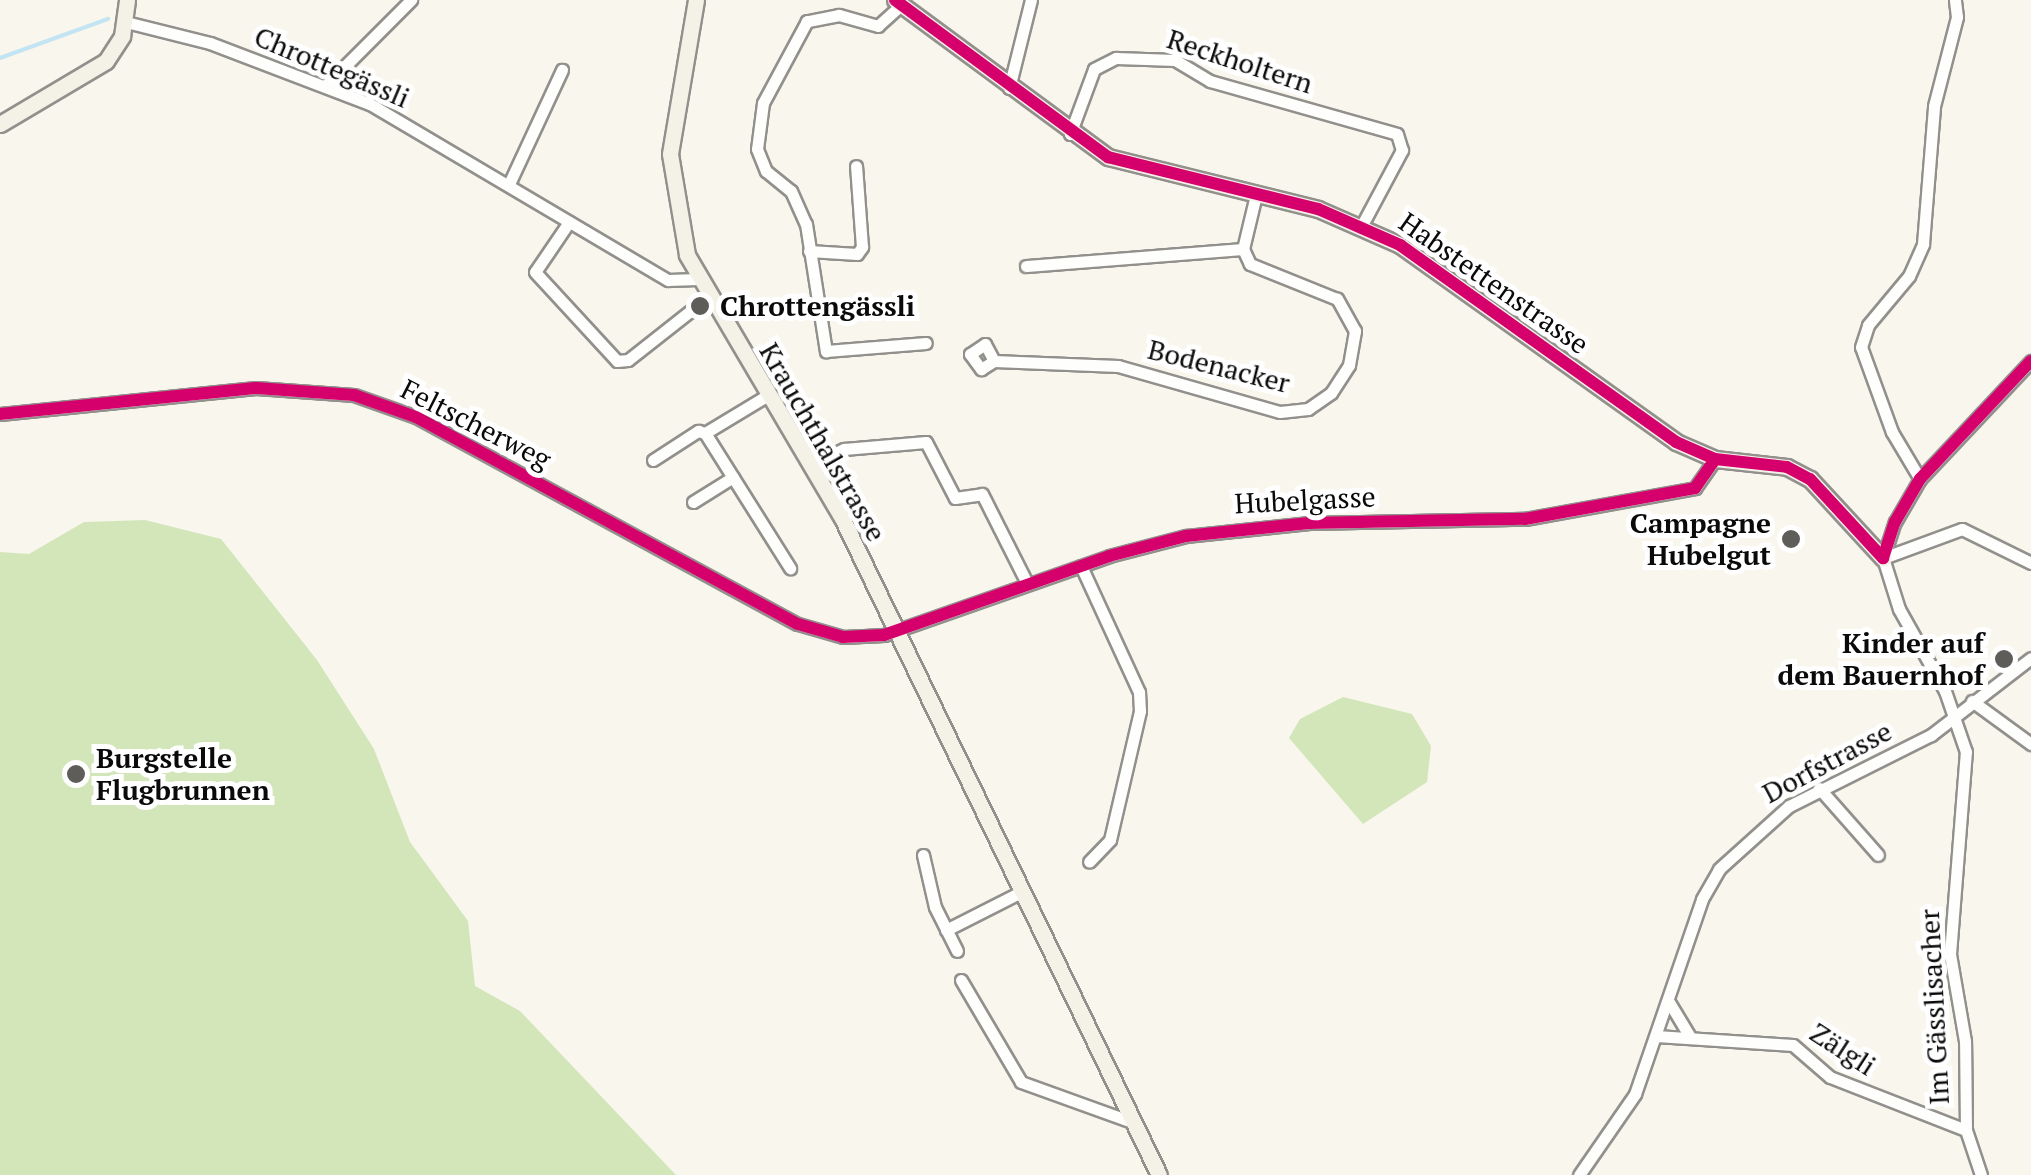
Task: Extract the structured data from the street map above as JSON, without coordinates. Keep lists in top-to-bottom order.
{
  "streets": {
    "street": [
      "Reckholtern",
      "Chrottegässli",
      "Habstettenstrasse",
      "Bodenacker",
      "Feltscherweg",
      "Krauchthalstrasse",
      "Hubelgasse",
      "Dorfstrasse",
      "Im Gässlisacher",
      "Zälgli"
    ]
  },
  "crossings": [
    ["Reckholtern", "Habstettenstrasse"],
    ["Chrottegässli", "Krauchthalstrasse"],
    ["Habstettenstrasse", "Hubelgasse"],
    ["Feltscherweg", "Krauchthalstrasse"],
    ["Feltscherweg", "Hubelgasse"],
    ["Krauchthalstrasse", "Hubelgasse"],
    ["Dorfstrasse", "Im Gässlisacher"],
    ["Dorfstrasse", "Zälgli"],
    ["Im Gässlisacher", "Zälgli"]
  ],
  "places": [
    "Chrottengässli",
    "Campagne Hubelgut",
    "Kinder auf dem Bauernhof",
    "Burgstelle Flugbrunnen"
  ]
}
